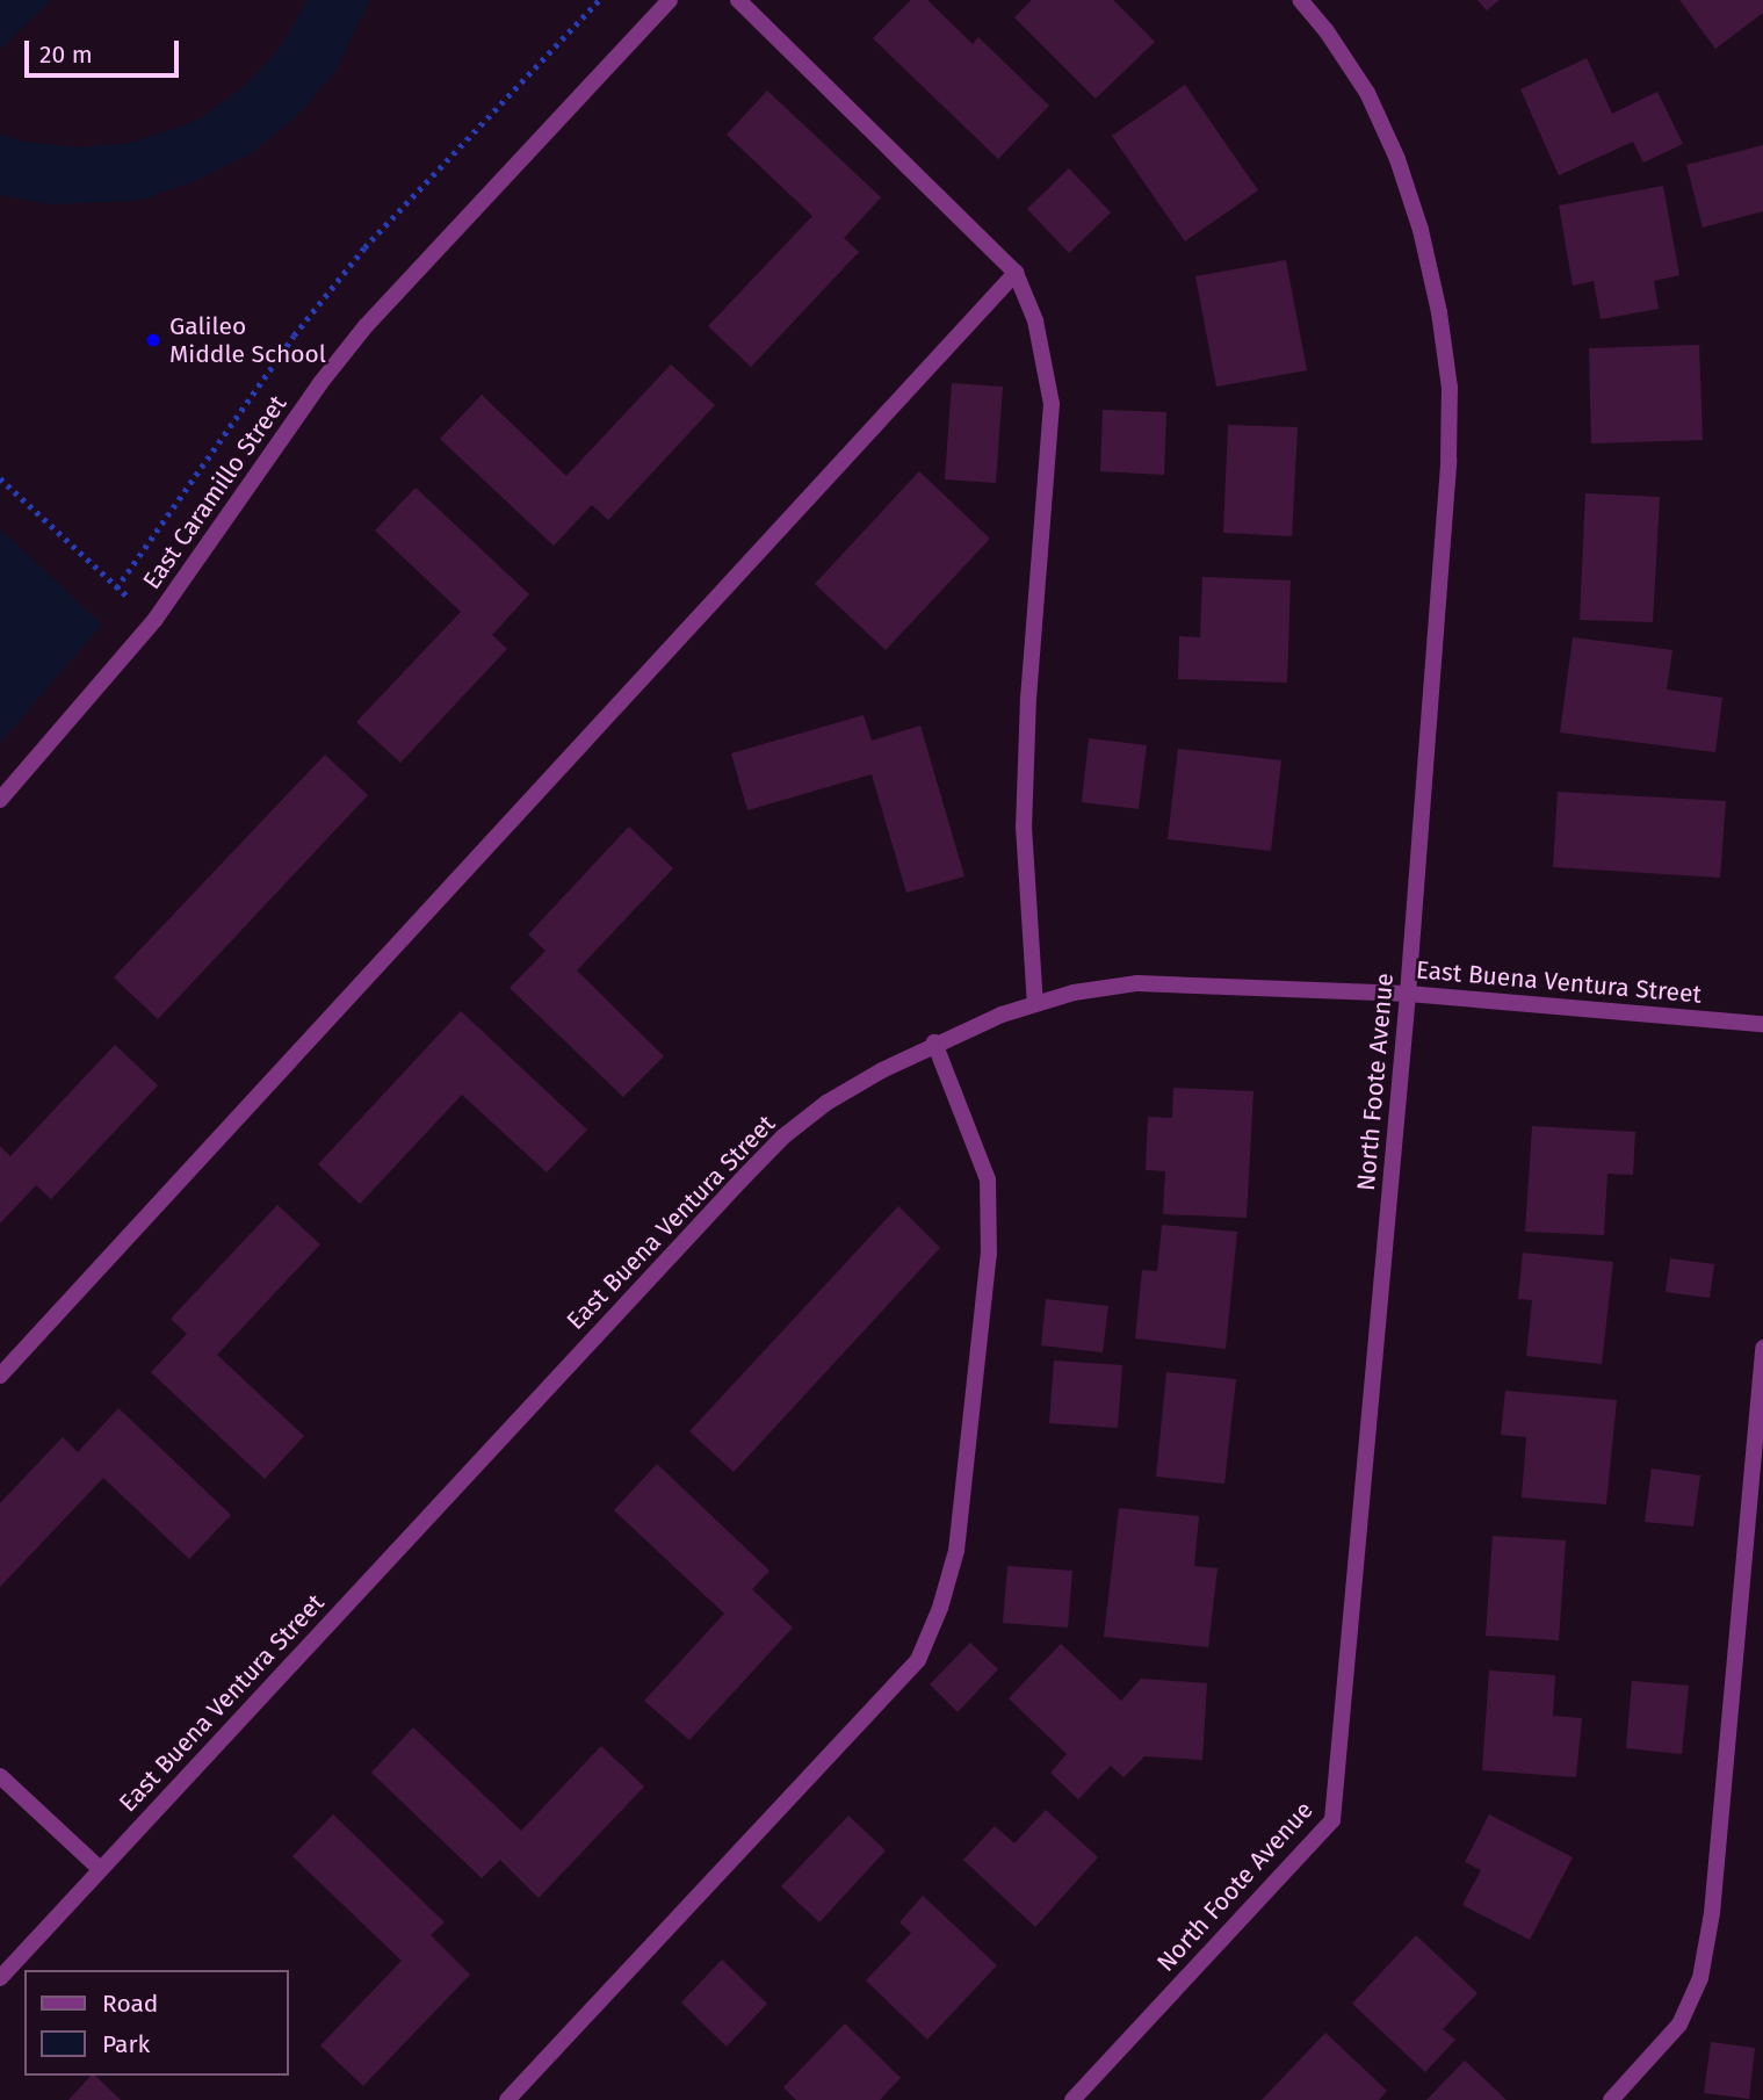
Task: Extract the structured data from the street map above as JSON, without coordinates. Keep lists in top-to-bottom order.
{
  "streets": {
    "street": ["East Caramillo Street", "East Buena Ventura Street", "North Foote Avenue"]
  },
  "crossings": [
    ["East Buena Ventura Street", "North Foote Avenue"]
  ],
  "places": ["Galileo Middle School"],
  "legend": ["Road", "Park"],
  "scale_bar": "20 m"
}
